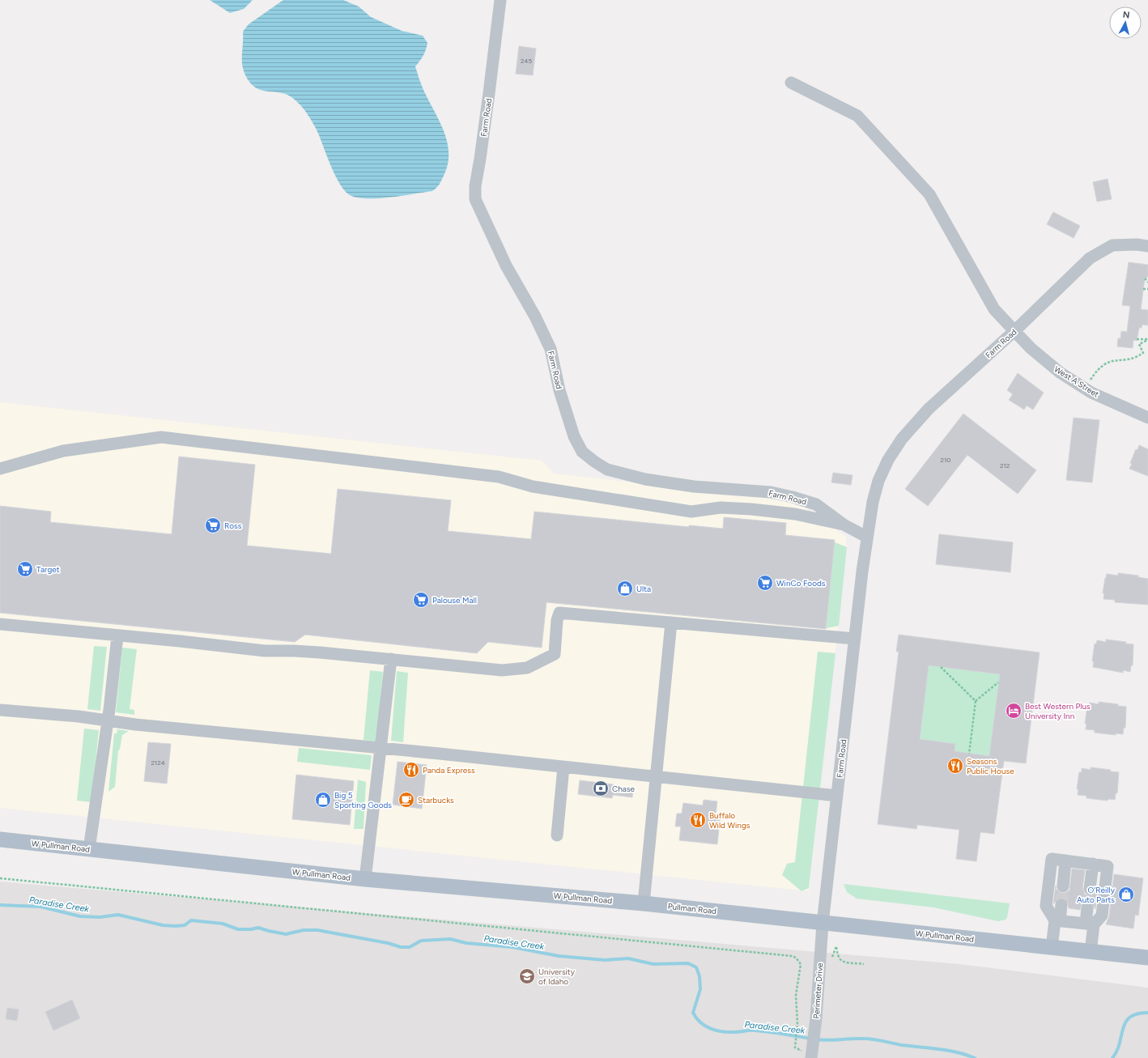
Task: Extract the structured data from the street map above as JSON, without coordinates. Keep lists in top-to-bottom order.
{
  "streets": {
    "main road": ["W Pullman Road", "Pullman Road"],
    "street": ["Farm Road", "West A Street", "Perimeter Drive"]
  },
  "crossings": [
    ["Farm Road", "West A Street"],
    ["Farm Road", "W Pullman Road"],
    ["Farm Road", "Perimeter Drive"],
    ["W Pullman Road", "Pullman Road"],
    ["W Pullman Road", "Perimeter Drive"]
  ],
  "water": ["Paradise Creek"],
  "places": {
    "supermarket": [
      "Ross",
      "Target",
      "WinCo Foods",
      "Palouse Mall"
    ],
    "shop": ["Ulta", "Big 5 Sporting Goods", "O'Reilly Auto Parts"],
    "hotel": ["Best Western Plus University Inn"],
    "restaurant": ["Seasons Public House", "Panda Express", "Buffalo Wild Wings"],
    "bank": ["Chase"],
    "cafe": ["Starbucks"],
    "school or university": ["University of Idaho"]
  },
  "house_numbers": [
    "245",
    "210",
    "212",
    "2124"
  ],
  "north": "top"
}
